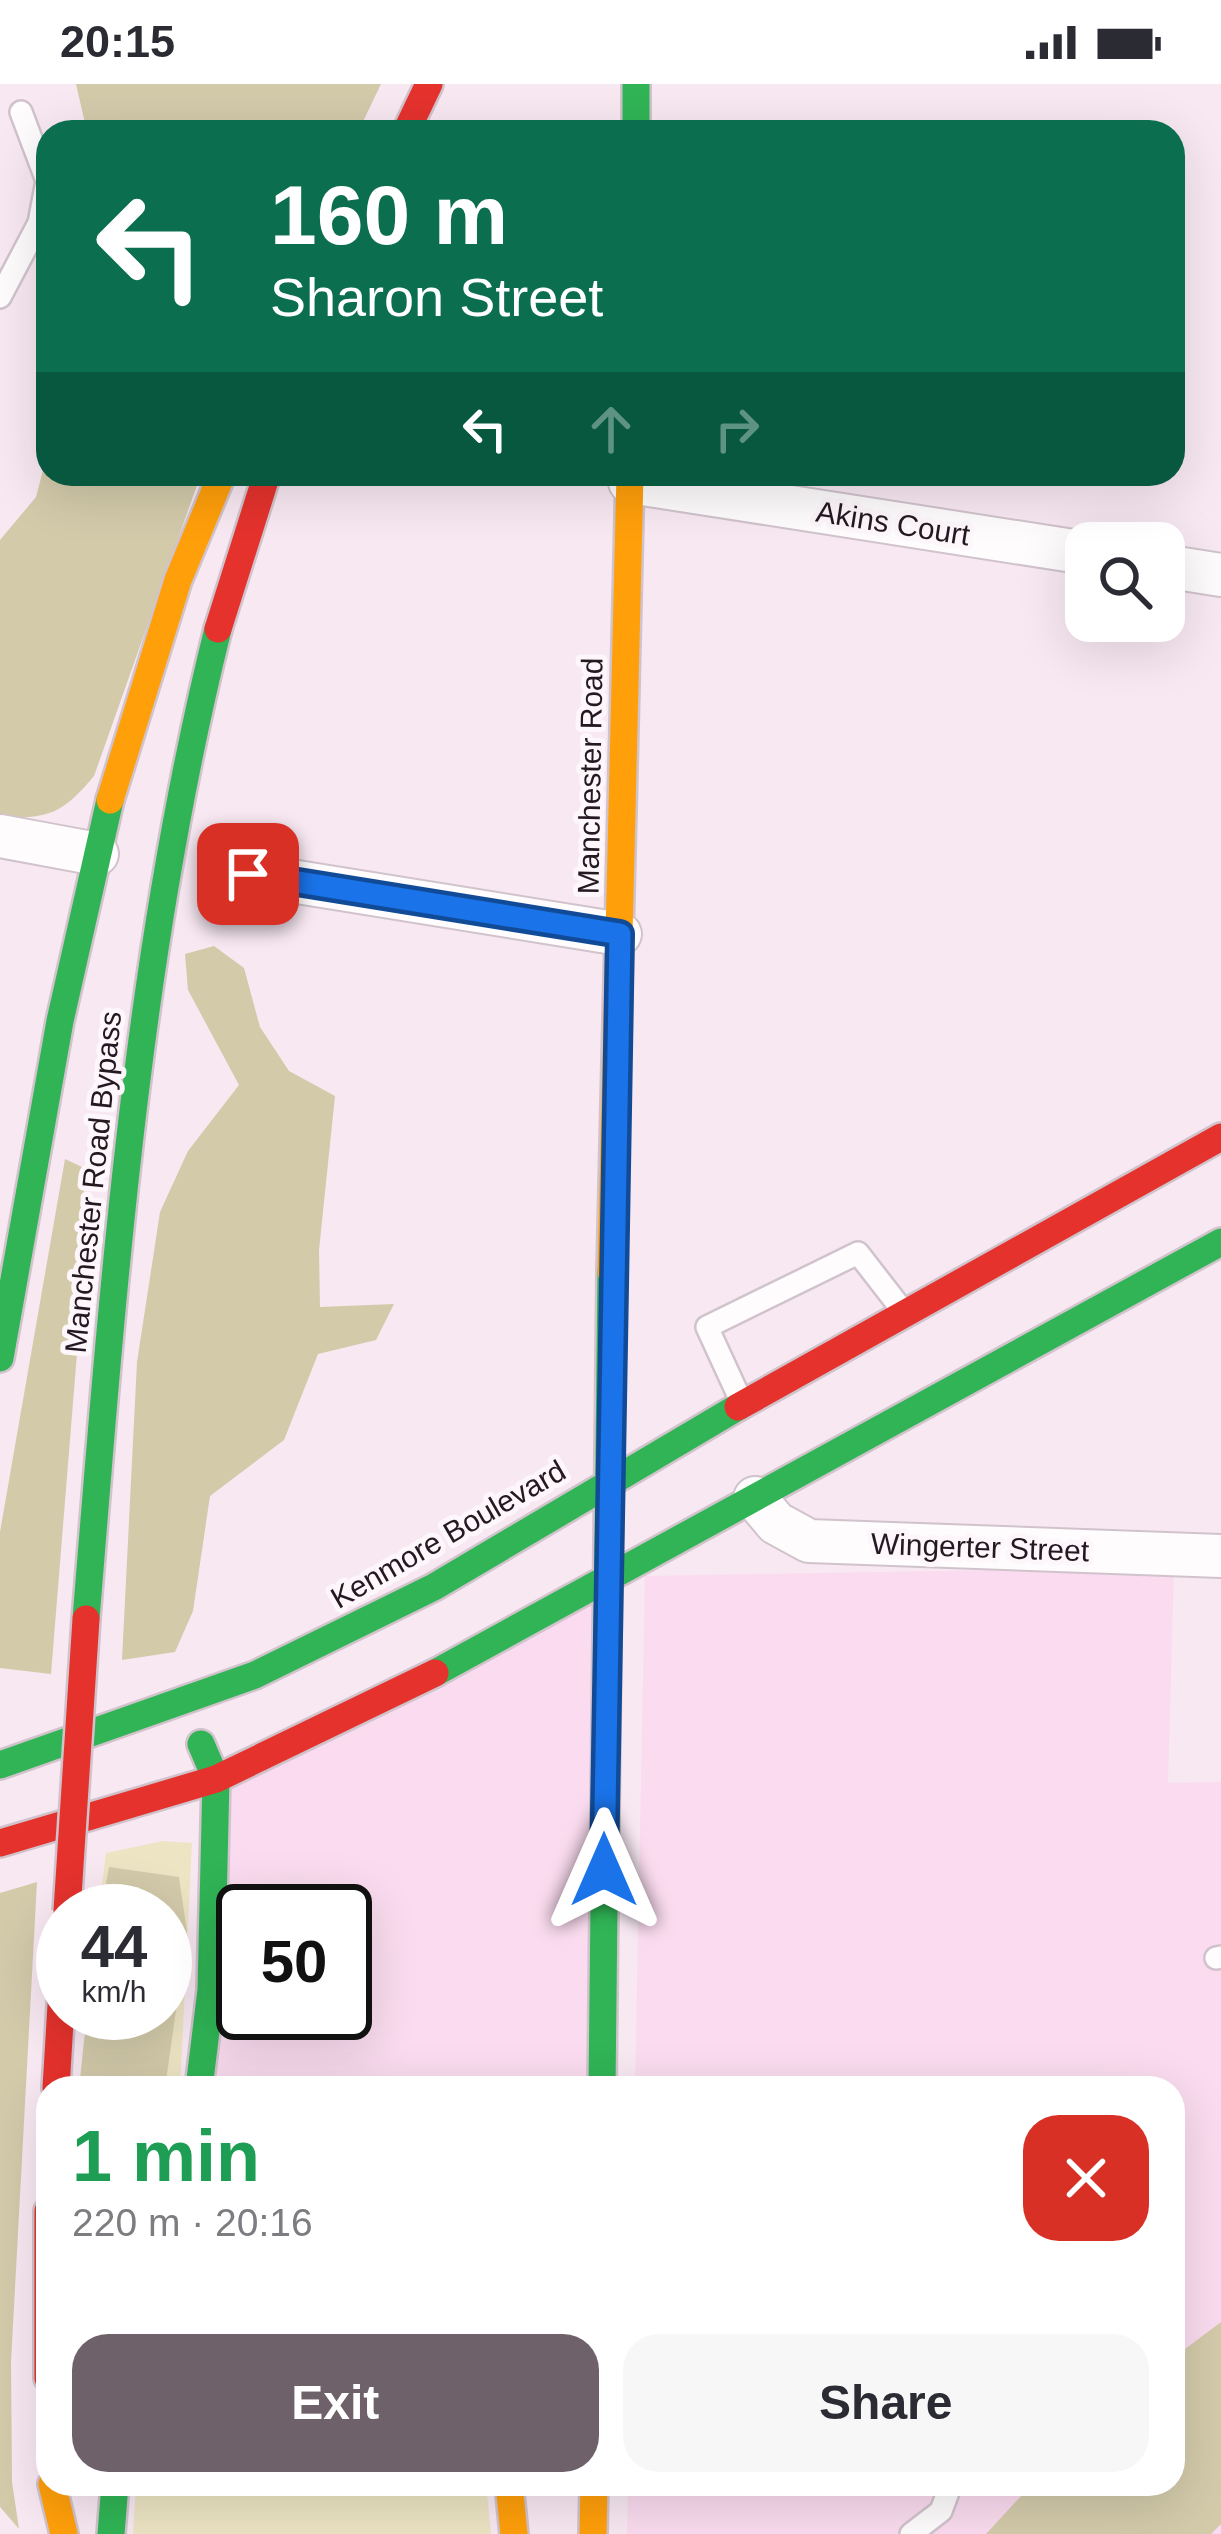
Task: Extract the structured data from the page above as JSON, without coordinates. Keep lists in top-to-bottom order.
{
  "streets": {
    "main road": ["Manchester Road", "Manchester Road Bypass", "Kenmore Boulevard"],
    "street": ["Akins Court", "Wingerter Street"]
  },
  "crossings": [
    ["Manchester Road", "Kenmore Boulevard"]
  ],
  "page": {
    "status": "20:15",
    "turn": ["160 m", "Sharon Street"],
    "speed": "44 km/h",
    "limit": "50",
    "heading": ["1 min", "220 m · 20:16"],
    "buttons": ["Exit", "Share"]
  }
}
